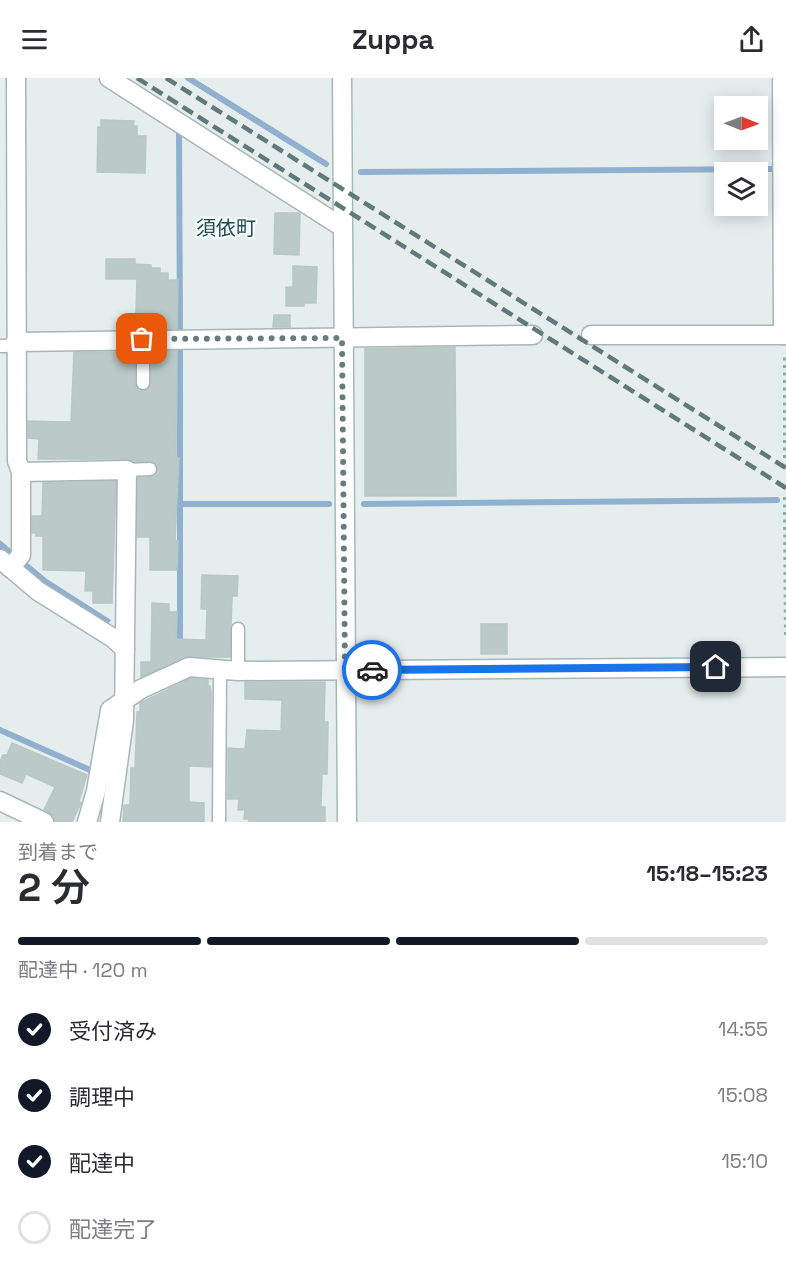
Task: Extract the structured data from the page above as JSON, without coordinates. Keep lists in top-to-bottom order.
{
  "districts": ["須依町"],
  "north": "right",
  "page": {
    "header": "Zuppa",
    "heading": ["2 分", "到着まで", "15:18–15:23"],
    "bar": "配達中 · 120 m",
    "list": [
      ["受付済み", "14:55"],
      ["調理中", "15:08"],
      ["配達中", "15:10"],
      "配達完了"
    ]
  }
}
